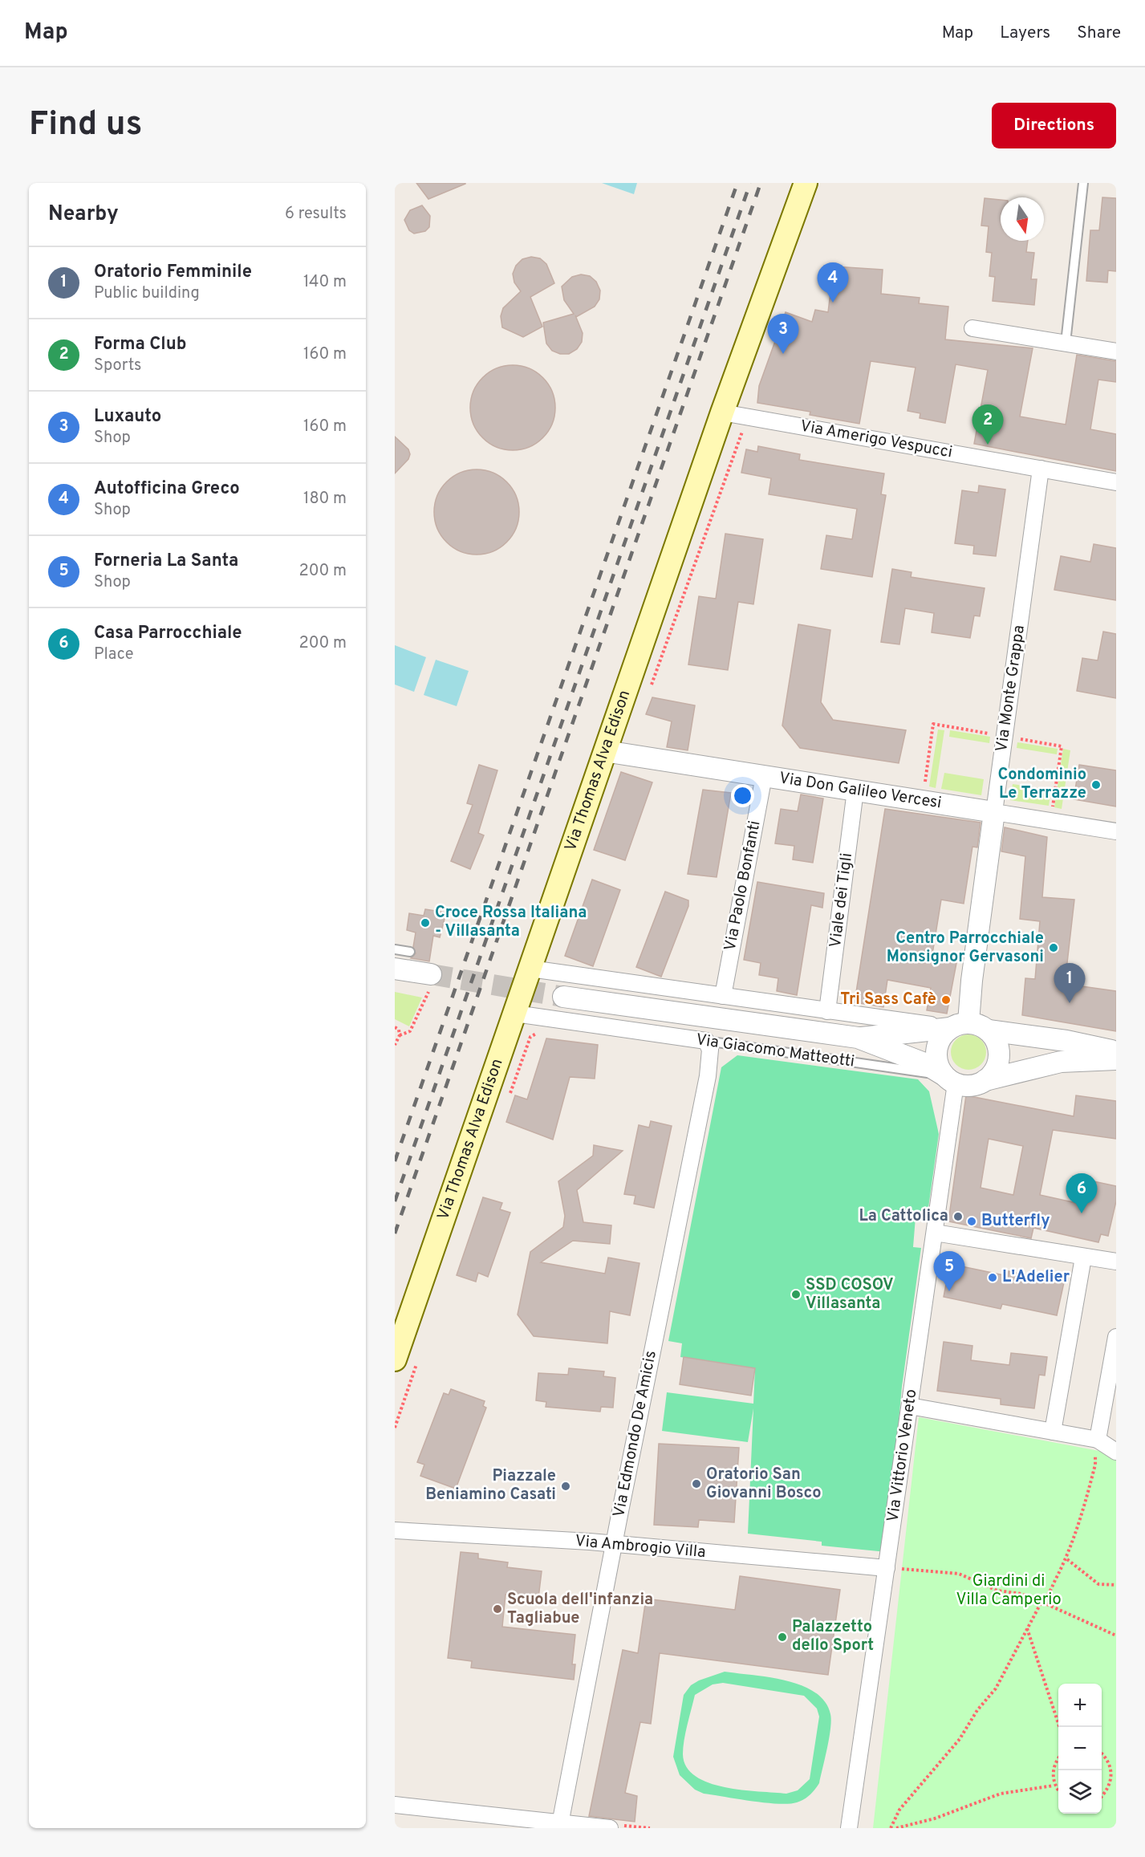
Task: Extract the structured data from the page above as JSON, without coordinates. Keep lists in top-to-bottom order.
{
  "streets": {
    "main road": ["Via Thomas Alva Edison"],
    "street": [
      "Via Amerigo Vespucci",
      "Via Monte Grappa",
      "Via Don Galileo Vercesi",
      "Via Paolo Bonfanti",
      "Viale dei Tigli",
      "Via Giacomo Matteotti",
      "Via Edmondo De Amicis",
      "Via Vittorio Veneto",
      "Via Ambrogio Villa"
    ]
  },
  "crossings": [
    ["Via Amerigo Vespucci", "Via Monte Grappa"],
    ["Via Amerigo Vespucci", "Via Thomas Alva Edison"],
    ["Via Monte Grappa", "Via Don Galileo Vercesi"],
    ["Via Monte Grappa", "Via Giacomo Matteotti"],
    ["Via Monte Grappa", "Via Vittorio Veneto"],
    ["Via Thomas Alva Edison", "Via Don Galileo Vercesi"],
    ["Via Thomas Alva Edison", "Via Giacomo Matteotti"],
    ["Via Don Galileo Vercesi", "Via Paolo Bonfanti"],
    ["Via Don Galileo Vercesi", "Viale dei Tigli"],
    ["Via Giacomo Matteotti", "Via Edmondo De Amicis"],
    ["Via Giacomo Matteotti", "Via Vittorio Veneto"],
    ["Via Edmondo De Amicis", "Via Ambrogio Villa"],
    ["Via Vittorio Veneto", "Via Ambrogio Villa"]
  ],
  "parks": ["Giardini di Villa Camperio"],
  "places": [
    "Condominio Le Terrazze",
    "Croce Rossa Italiana - Villasanta",
    "Centro Parrocchiale Monsignor Gervasoni",
    "Tri Sass Cafè",
    "La Cattolica",
    "Butterfly",
    "L'Adelier",
    "SSD COSOV Villasanta",
    "Oratorio San Giovanni Bosco",
    "Piazzale Beniamino Casati",
    "Scuola dell'infanzia Tagliabue",
    "Palazzetto dello Sport"
  ],
  "north": "bottom",
  "page": {
    "header": "Map",
    "nav": ["Map", "Layers", "Share"],
    "buttons": "Directions",
    "title": "Find us",
    "heading": ["Nearby", "6 results"],
    "list": [
      {
        "mark": "1",
        "name": "Oratorio Femminile",
        "note": "Public building",
        "value": "140 m"
      },
      {
        "mark": "2",
        "name": "Forma Club",
        "note": "Sports",
        "value": "160 m"
      },
      {
        "mark": "3",
        "name": "Luxauto",
        "note": "Shop",
        "value": "160 m"
      },
      {
        "mark": "4",
        "name": "Autofficina Greco",
        "note": "Shop",
        "value": "180 m"
      },
      {
        "mark": "5",
        "name": "Forneria La Santa",
        "note": "Shop",
        "value": "200 m"
      },
      {
        "mark": "6",
        "name": "Casa Parrocchiale",
        "note": "Place",
        "value": "200 m"
      }
    ],
    "pins": [
      "4",
      "3",
      "2",
      "1",
      "6",
      "5"
    ],
    "map_buttons": ["+", "−"]
  }
}
